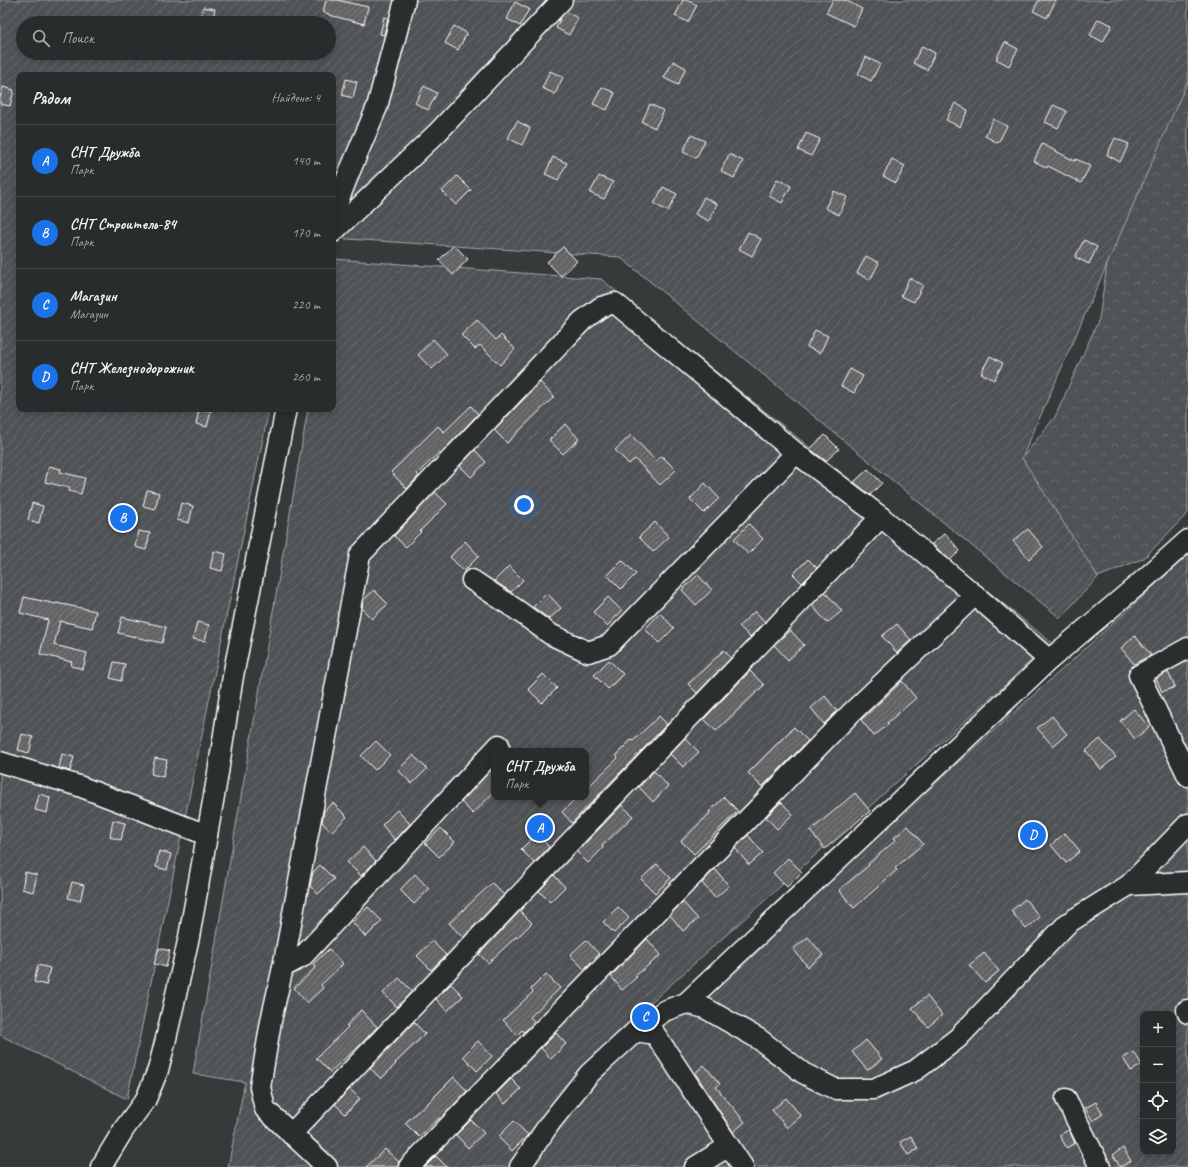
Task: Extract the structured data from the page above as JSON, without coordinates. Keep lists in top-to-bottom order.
{
  "page": {
    "search": "Поиск",
    "heading": ["Рядом", "Найдено: 4"],
    "list": [
      {
        "mark": "A",
        "name": "СНТ Дружба",
        "note": "Парк",
        "value": "140 m"
      },
      {
        "mark": "B",
        "name": "СНТ Строитель-84",
        "note": "Парк",
        "value": "170 m"
      },
      {
        "mark": "C",
        "name": "Магазин",
        "note": "Магазин",
        "value": "220 m"
      },
      {
        "mark": "D",
        "name": "СНТ Железнодорожник",
        "note": "Парк",
        "value": "260 m"
      }
    ],
    "pins": [
      "B",
      "A",
      "D",
      "C"
    ],
    "popup": ["СНТ Дружба", "Парк"],
    "map_buttons": ["+", "−"]
  }
}
